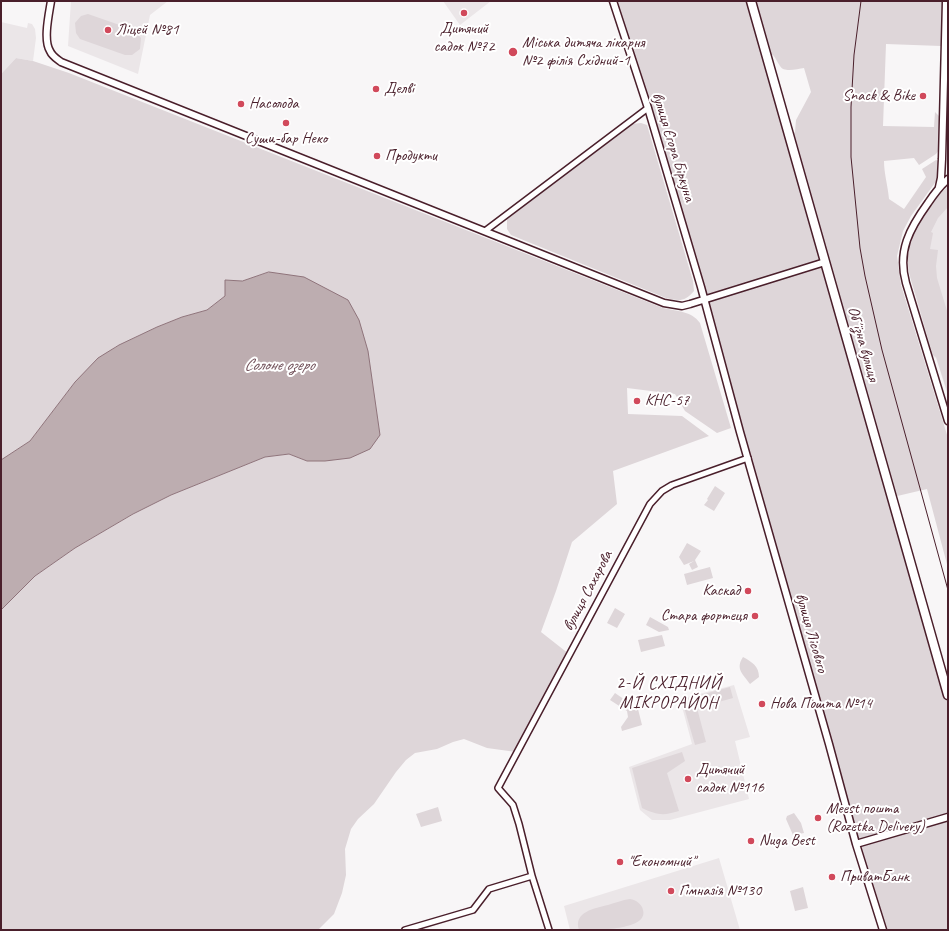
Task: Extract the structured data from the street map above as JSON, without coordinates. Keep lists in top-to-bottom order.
{
  "streets": {
    "main road": ["Обʼїзна вулиця"],
    "street": ["вулиця Єгора Біркуна", "вулиця Сахарова", "вулиця Лісового"]
  },
  "crossings": [
    ["вулиця Єгора Біркуна", "вулиця Сахарова"],
    ["вулиця Єгора Біркуна", "вулиця Лісового"],
    ["вулиця Сахарова", "вулиця Лісового"]
  ],
  "districts": ["2-Й СХІДНИЙ МІКРОРАЙОН"],
  "water": ["Солоне озеро"],
  "places": [
    "Дитячий садок №72",
    "Ліцей №81",
    "Міська дитяча лікарня №2 філія Східний-1",
    "Делві",
    "Snack & Bike",
    "Насолода",
    "Суши-бар Неко",
    "Продукти",
    "КНС-57",
    "Каскад",
    "Стара фортеця",
    "Нова Пошта №14",
    "Дитячий садок №116",
    "Meest пошта (Rozetka Delivery)",
    "Nuga Best",
    "\"Економний\"",
    "ПриватБанк",
    "Гімназія №130"
  ]
}
